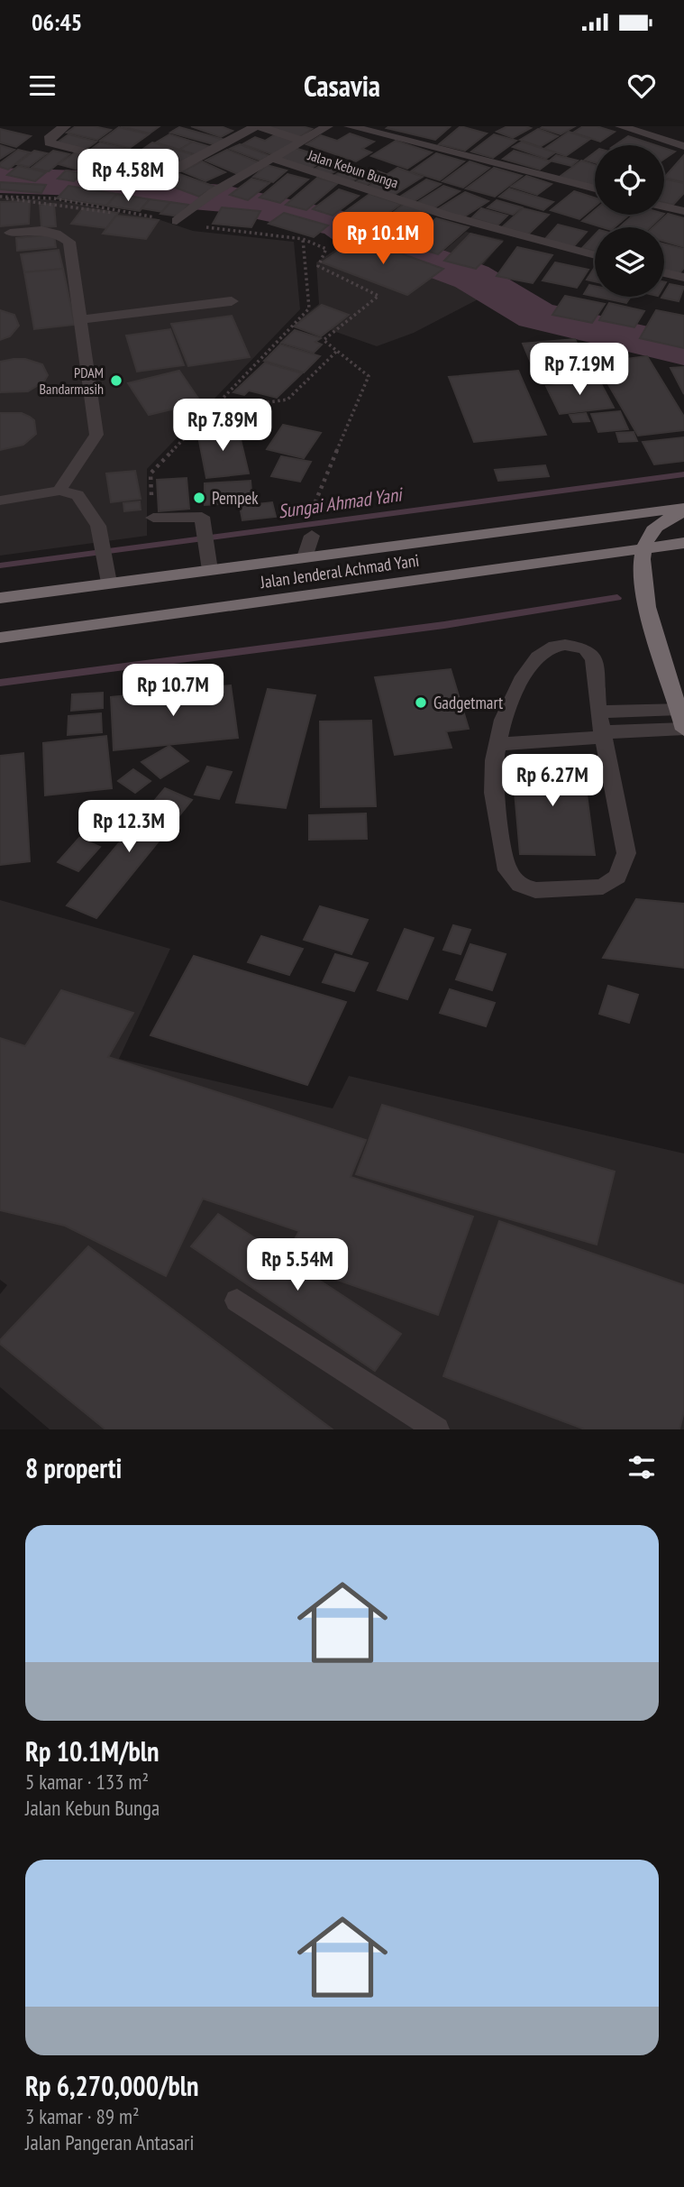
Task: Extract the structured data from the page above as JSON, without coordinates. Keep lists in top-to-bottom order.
{
  "streets": {
    "highway": ["Jalan Jenderal Achmad Yani"],
    "street": ["Jalan Kebun Bunga"]
  },
  "water": ["Sungai Ahmad Yani"],
  "places": ["PDAM Bandarmasih", "Pempek", "Gadgetmart"],
  "page": {
    "status": "06:45",
    "header": "Casavia",
    "price": [
      "Rp 4.58M",
      "Rp 10.1M",
      "Rp 7.19M",
      "Rp 7.89M",
      "Rp 10.7M",
      "Rp 6.27M",
      "Rp 12.3M",
      "Rp 5.54M"
    ],
    "heading": "8 properti",
    "list": [
      {
        "name": "Rp 10.1M/bln",
        "note": "5 kamar · 133 m² · Jalan Kebun Bunga"
      },
      {
        "name": "Rp 6,270,000/bln",
        "note": "3 kamar · 89 m² · Jalan Pangeran Antasari"
      }
    ]
  }
}
